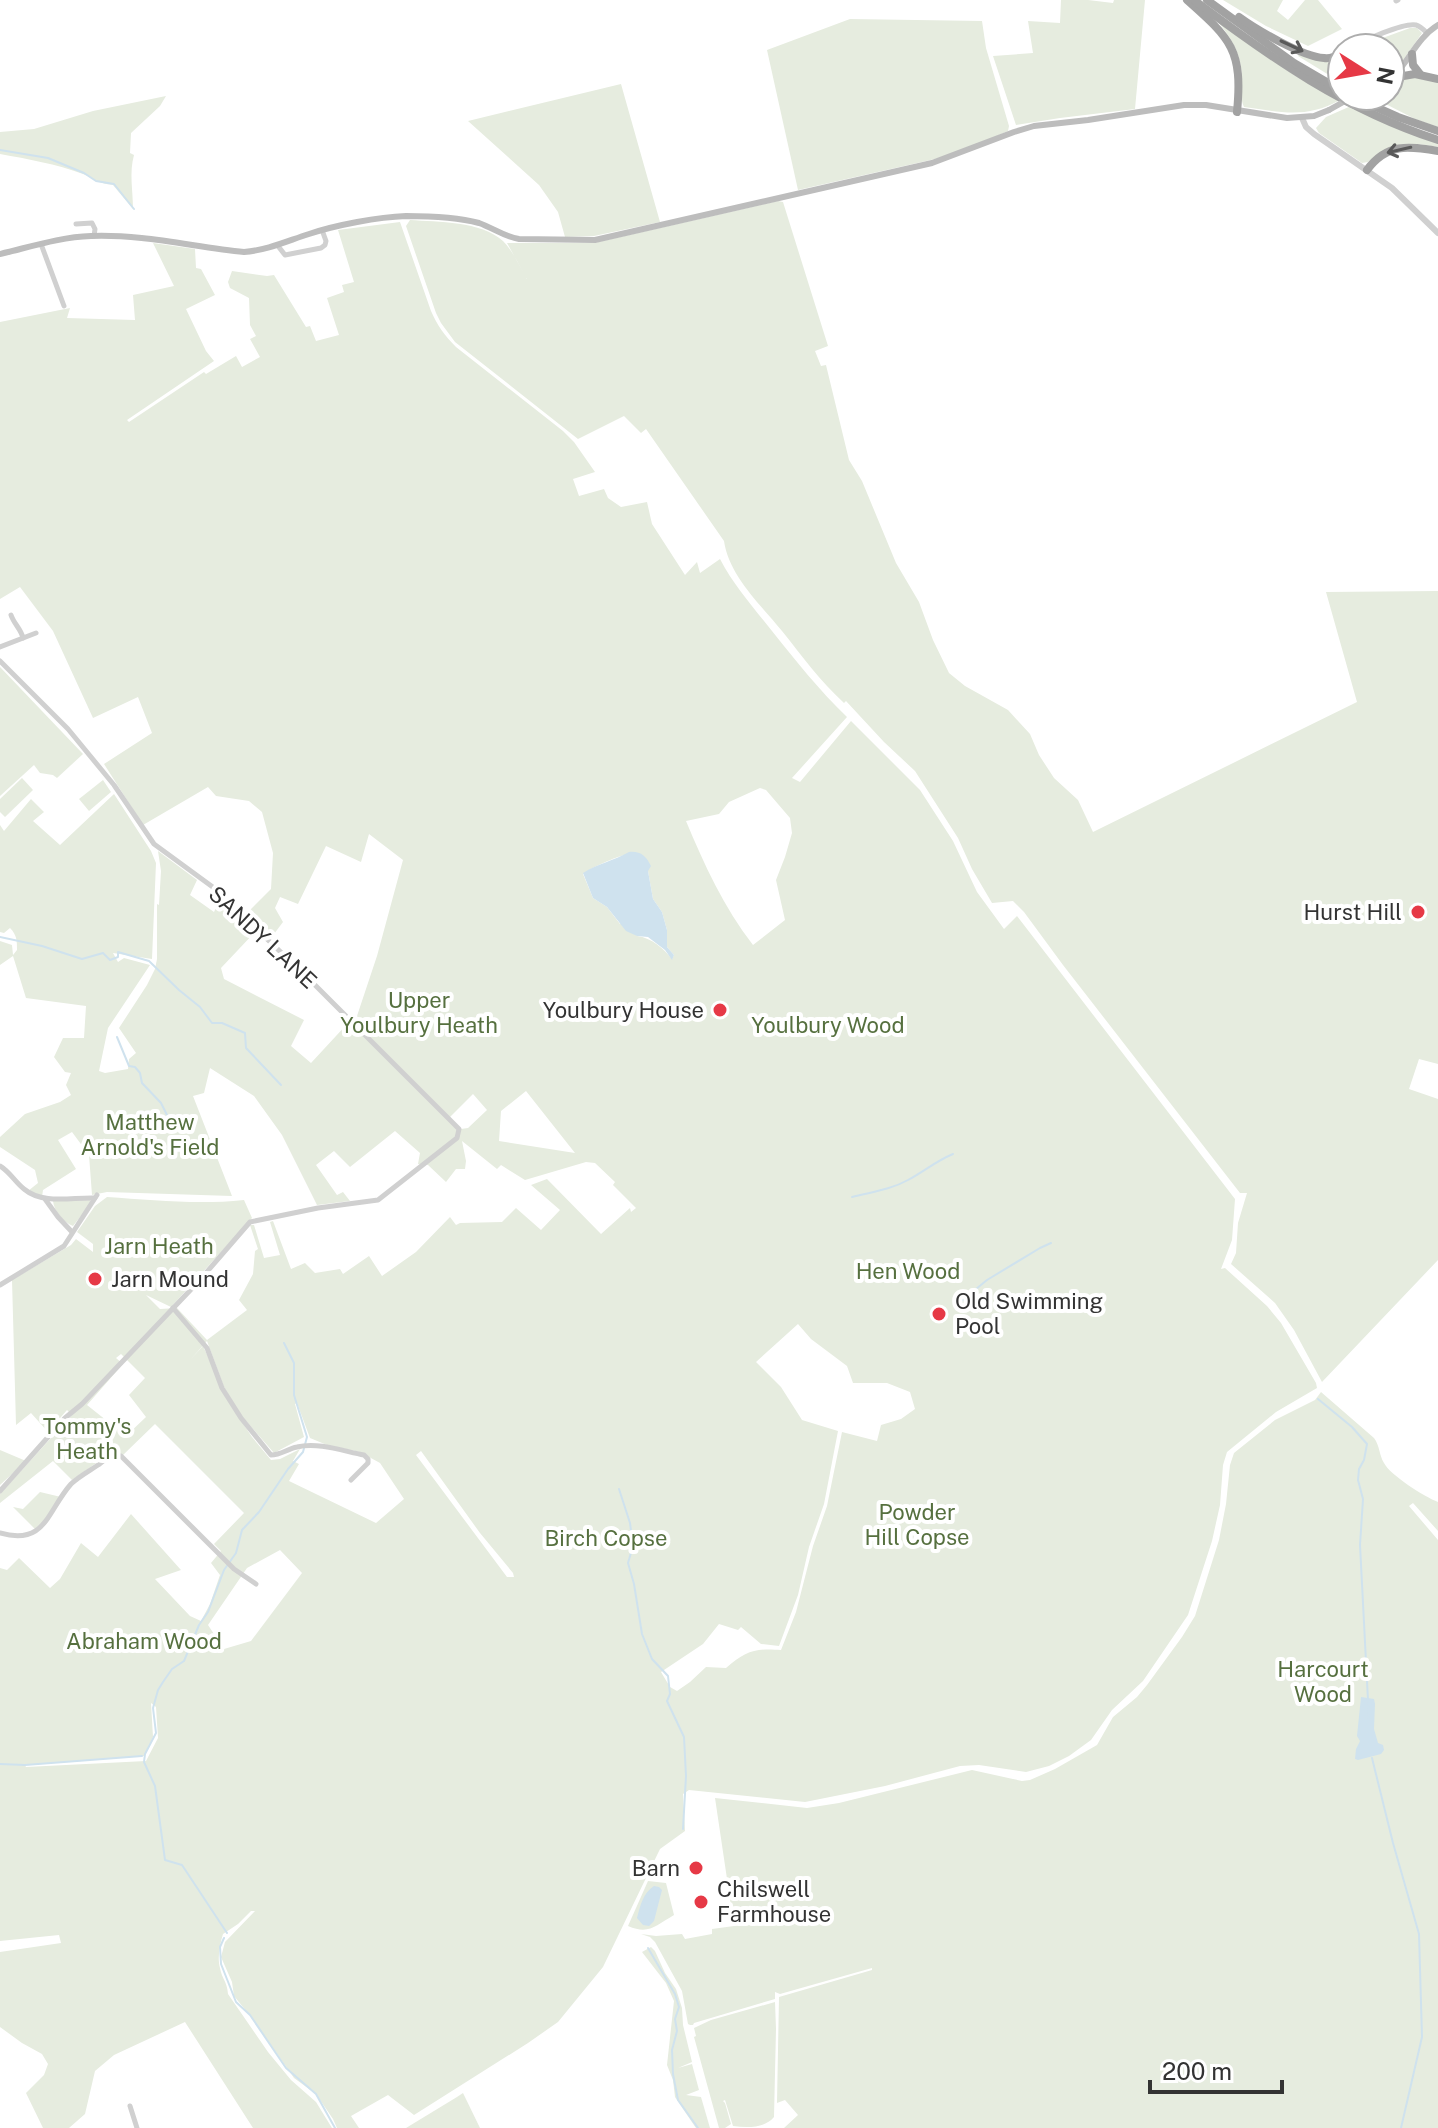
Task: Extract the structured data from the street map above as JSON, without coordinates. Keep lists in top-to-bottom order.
{
  "streets": {
    "street": ["SANDY LANE"]
  },
  "parks": [
    "Upper Youlbury Heath",
    "Youlbury Wood",
    "Matthew Arnold's Field",
    "Jarn Heath",
    "Hen Wood",
    "Tommy's Heath",
    "Powder Hill Copse",
    "Birch Copse",
    "Abraham Wood",
    "Harcourt Wood"
  ],
  "places": [
    "Hurst Hill",
    "Youlbury House",
    "Jarn Mound",
    "Old Swimming Pool",
    "Barn",
    "Chilswell Farmhouse"
  ],
  "scale_bar": "200 m",
  "north": "right"
}
